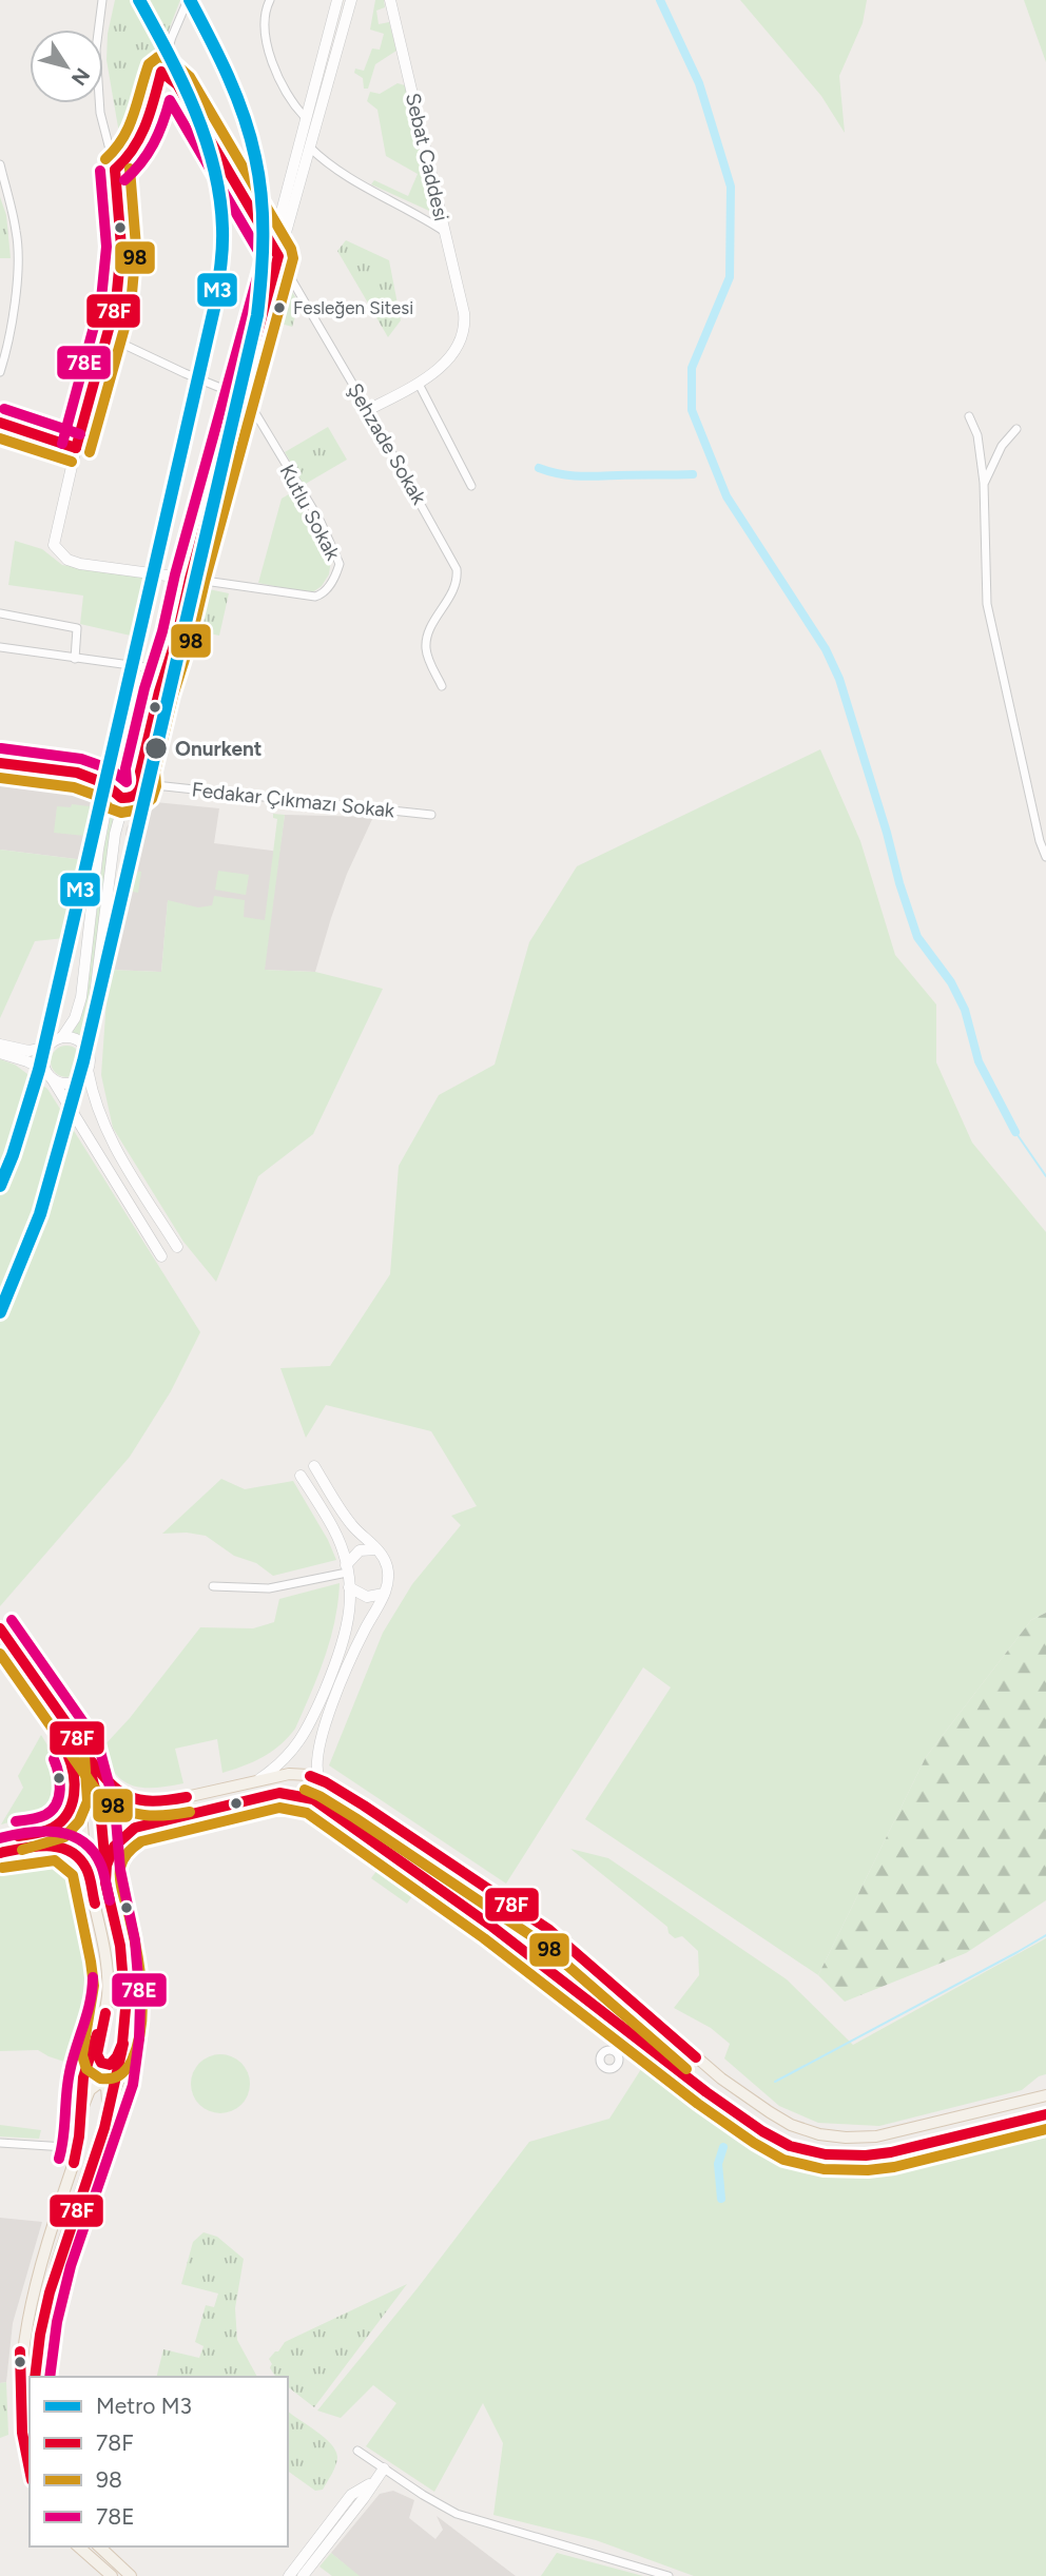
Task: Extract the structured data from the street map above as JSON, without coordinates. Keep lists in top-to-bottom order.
{
  "streets": {
    "street": [
      "Sebat Caddesi",
      "Şehzade Sokak",
      "Kutlu Sokak",
      "Fedakar Çıkmazı Sokak"
    ]
  },
  "places": ["Fesleğen Sitesi", "Onurkent"],
  "lines": [
    "metro line M3",
    "transit line 98",
    "transit line 78F",
    "transit line 78E"
  ],
  "legend": [
    "Metro M3",
    "78F",
    "98",
    "78E"
  ],
  "north": "bottom right"
}
